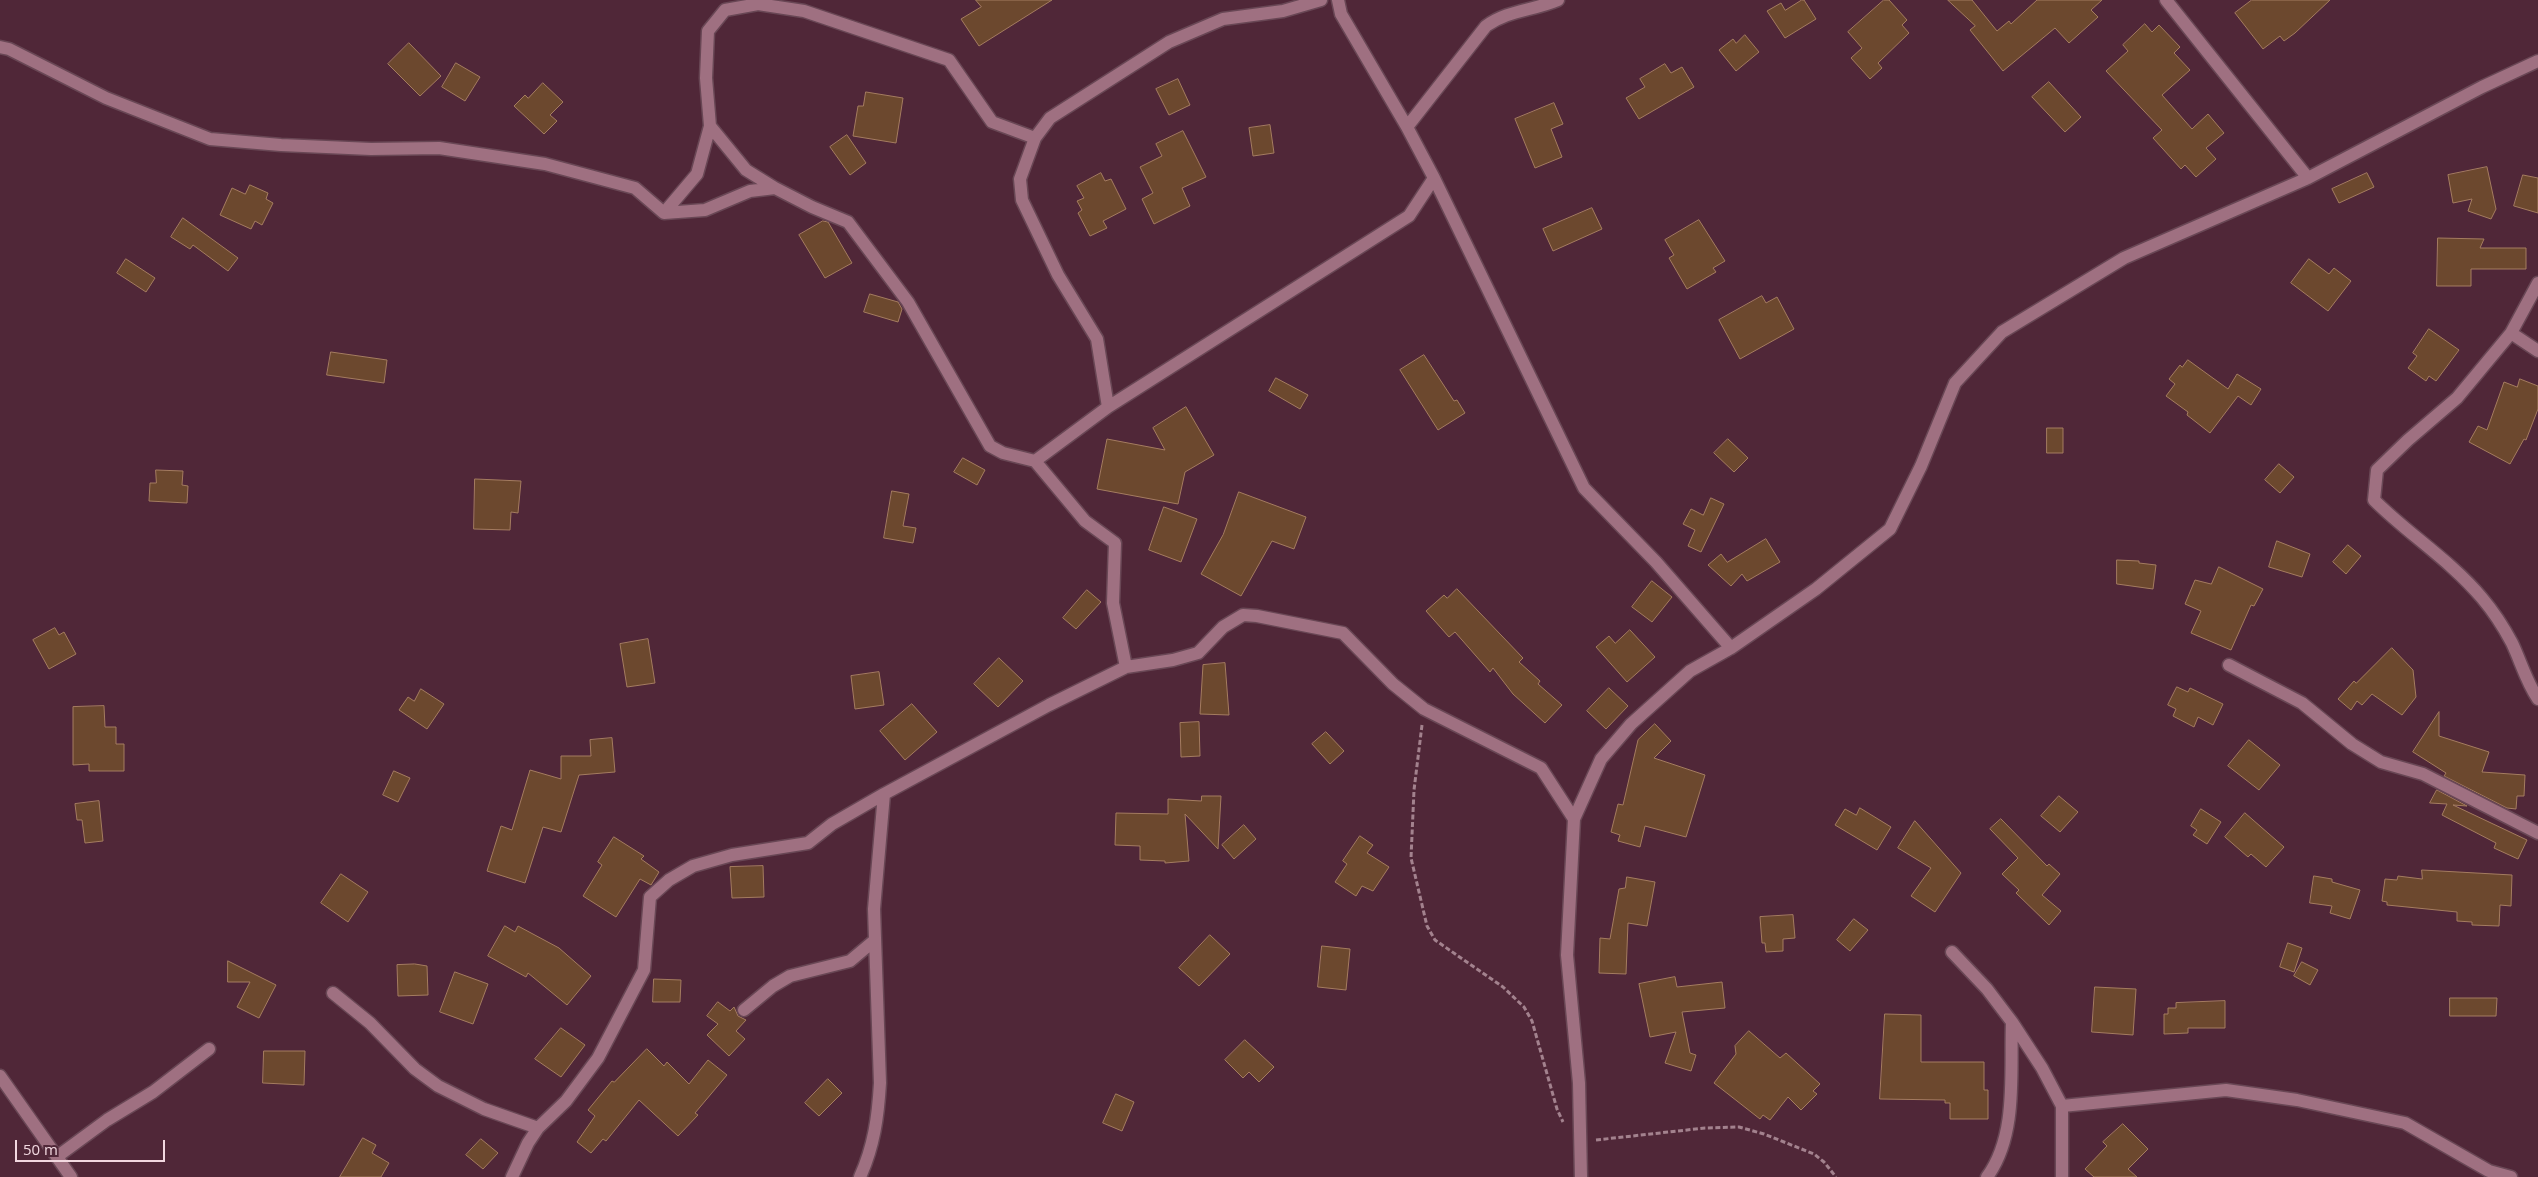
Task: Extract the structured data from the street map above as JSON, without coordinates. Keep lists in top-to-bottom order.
{
  "scale_bar": "50 m"
}
